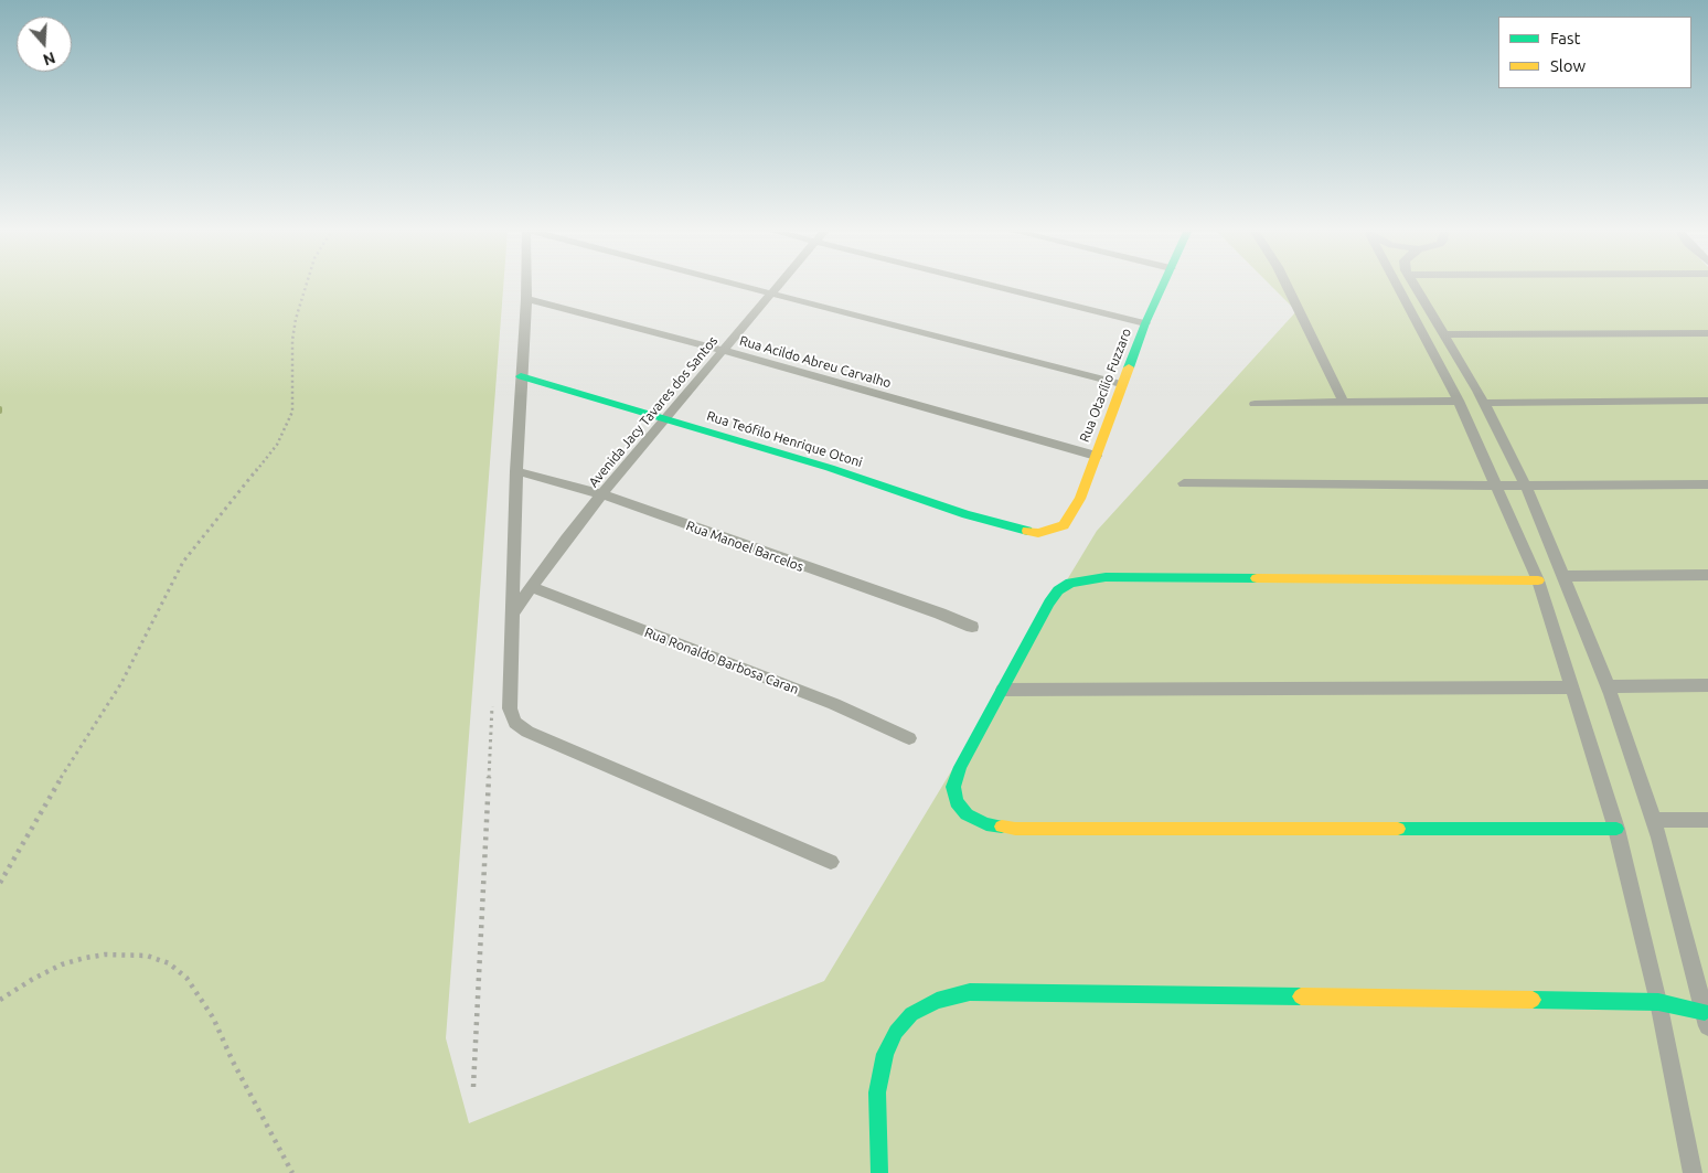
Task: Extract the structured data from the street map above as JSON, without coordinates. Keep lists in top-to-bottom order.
{
  "streets": {
    "street": [
      "Rua Acildo Abreu Carvalho",
      "Rua Otacílio Fuzzaro",
      "Avenida Jacy Tavares dos Santos",
      "Rua Teófilo Henrique Otoni",
      "Rua Manoel Barcelos",
      "Rua Ronaldo Barbosa Caran"
    ]
  },
  "crossings": [
    ["Rua Acildo Abreu Carvalho", "Rua Otacílio Fuzzaro"],
    ["Rua Acildo Abreu Carvalho", "Avenida Jacy Tavares dos Santos"],
    ["Rua Otacílio Fuzzaro", "Rua Teófilo Henrique Otoni"],
    ["Avenida Jacy Tavares dos Santos", "Rua Teófilo Henrique Otoni"],
    ["Avenida Jacy Tavares dos Santos", "Rua Manoel Barcelos"],
    ["Avenida Jacy Tavares dos Santos", "Rua Ronaldo Barbosa Caran"]
  ],
  "legend": ["Fast", "Slow"],
  "north": "bottom"
}
